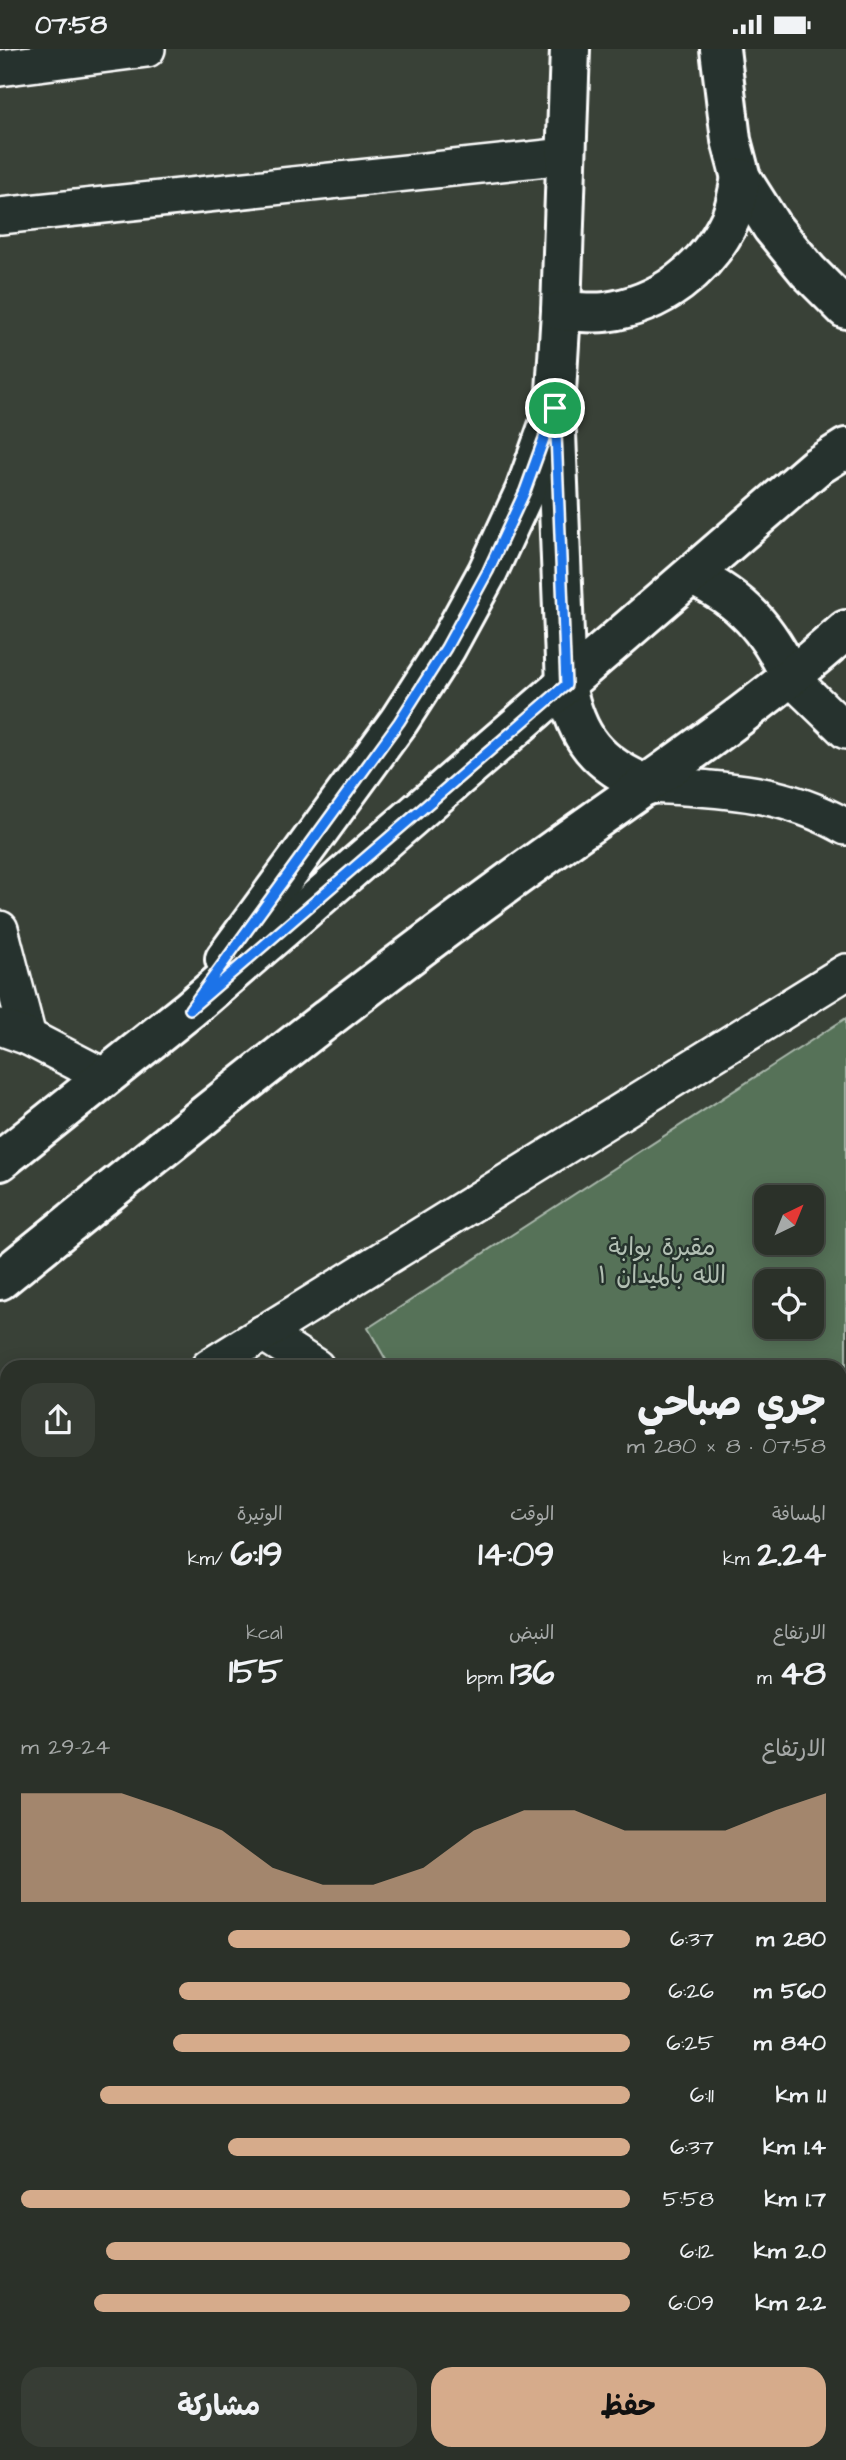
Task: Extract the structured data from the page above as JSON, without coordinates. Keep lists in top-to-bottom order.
{
  "parks": ["مقبرة بوابة الله بالميدان ١"],
  "north": "top right",
  "page": {
    "status": "07:58",
    "heading": ["جري صباحي", "07:58 · 8 × 280 m"],
    "stats": [
      ["المسافة", "2.24 km"],
      ["الوقت", "14:09"],
      ["الوتيرة", "6:19 /km"],
      ["الارتفاع", "48 m"],
      ["النبض", "136 bpm"],
      ["kcal", "155"]
    ],
    "chart": ["الارتفاع", "24–29 m"],
    "list": [
      {
        "name": "280 m",
        "note": "6:37"
      },
      {
        "name": "560 m",
        "note": "6:26"
      },
      {
        "name": "840 m",
        "note": "6:25"
      },
      {
        "name": "1.1 km",
        "note": "6:11"
      },
      {
        "name": "1.4 km",
        "note": "6:37"
      },
      {
        "name": "1.7 km",
        "note": "5:58"
      },
      {
        "name": "2.0 km",
        "note": "6:12"
      },
      {
        "name": "2.2 km",
        "note": "6:09"
      }
    ],
    "buttons": ["حفظ", "مشاركة"]
  }
}
